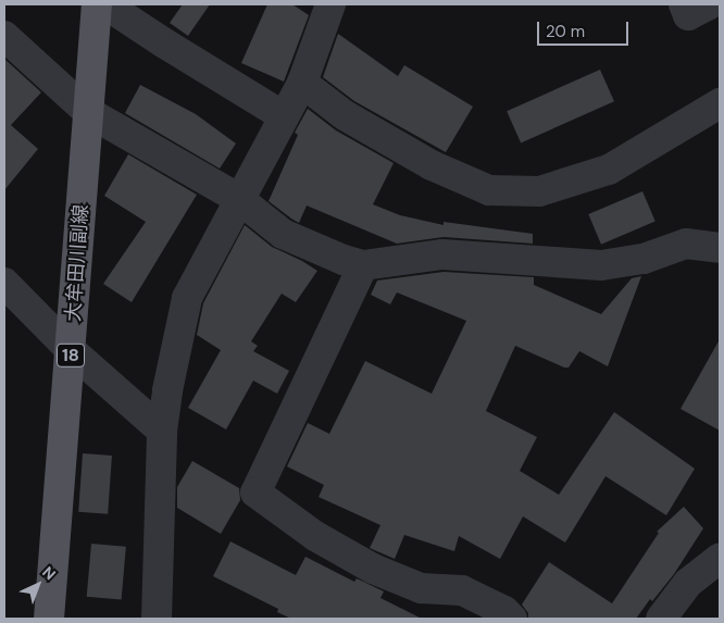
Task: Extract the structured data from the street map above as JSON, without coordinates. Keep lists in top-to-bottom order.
{
  "streets": {
    "main road": ["大牟田川副線", "18"]
  },
  "scale_bar": "20 m",
  "north": "top right"
}
